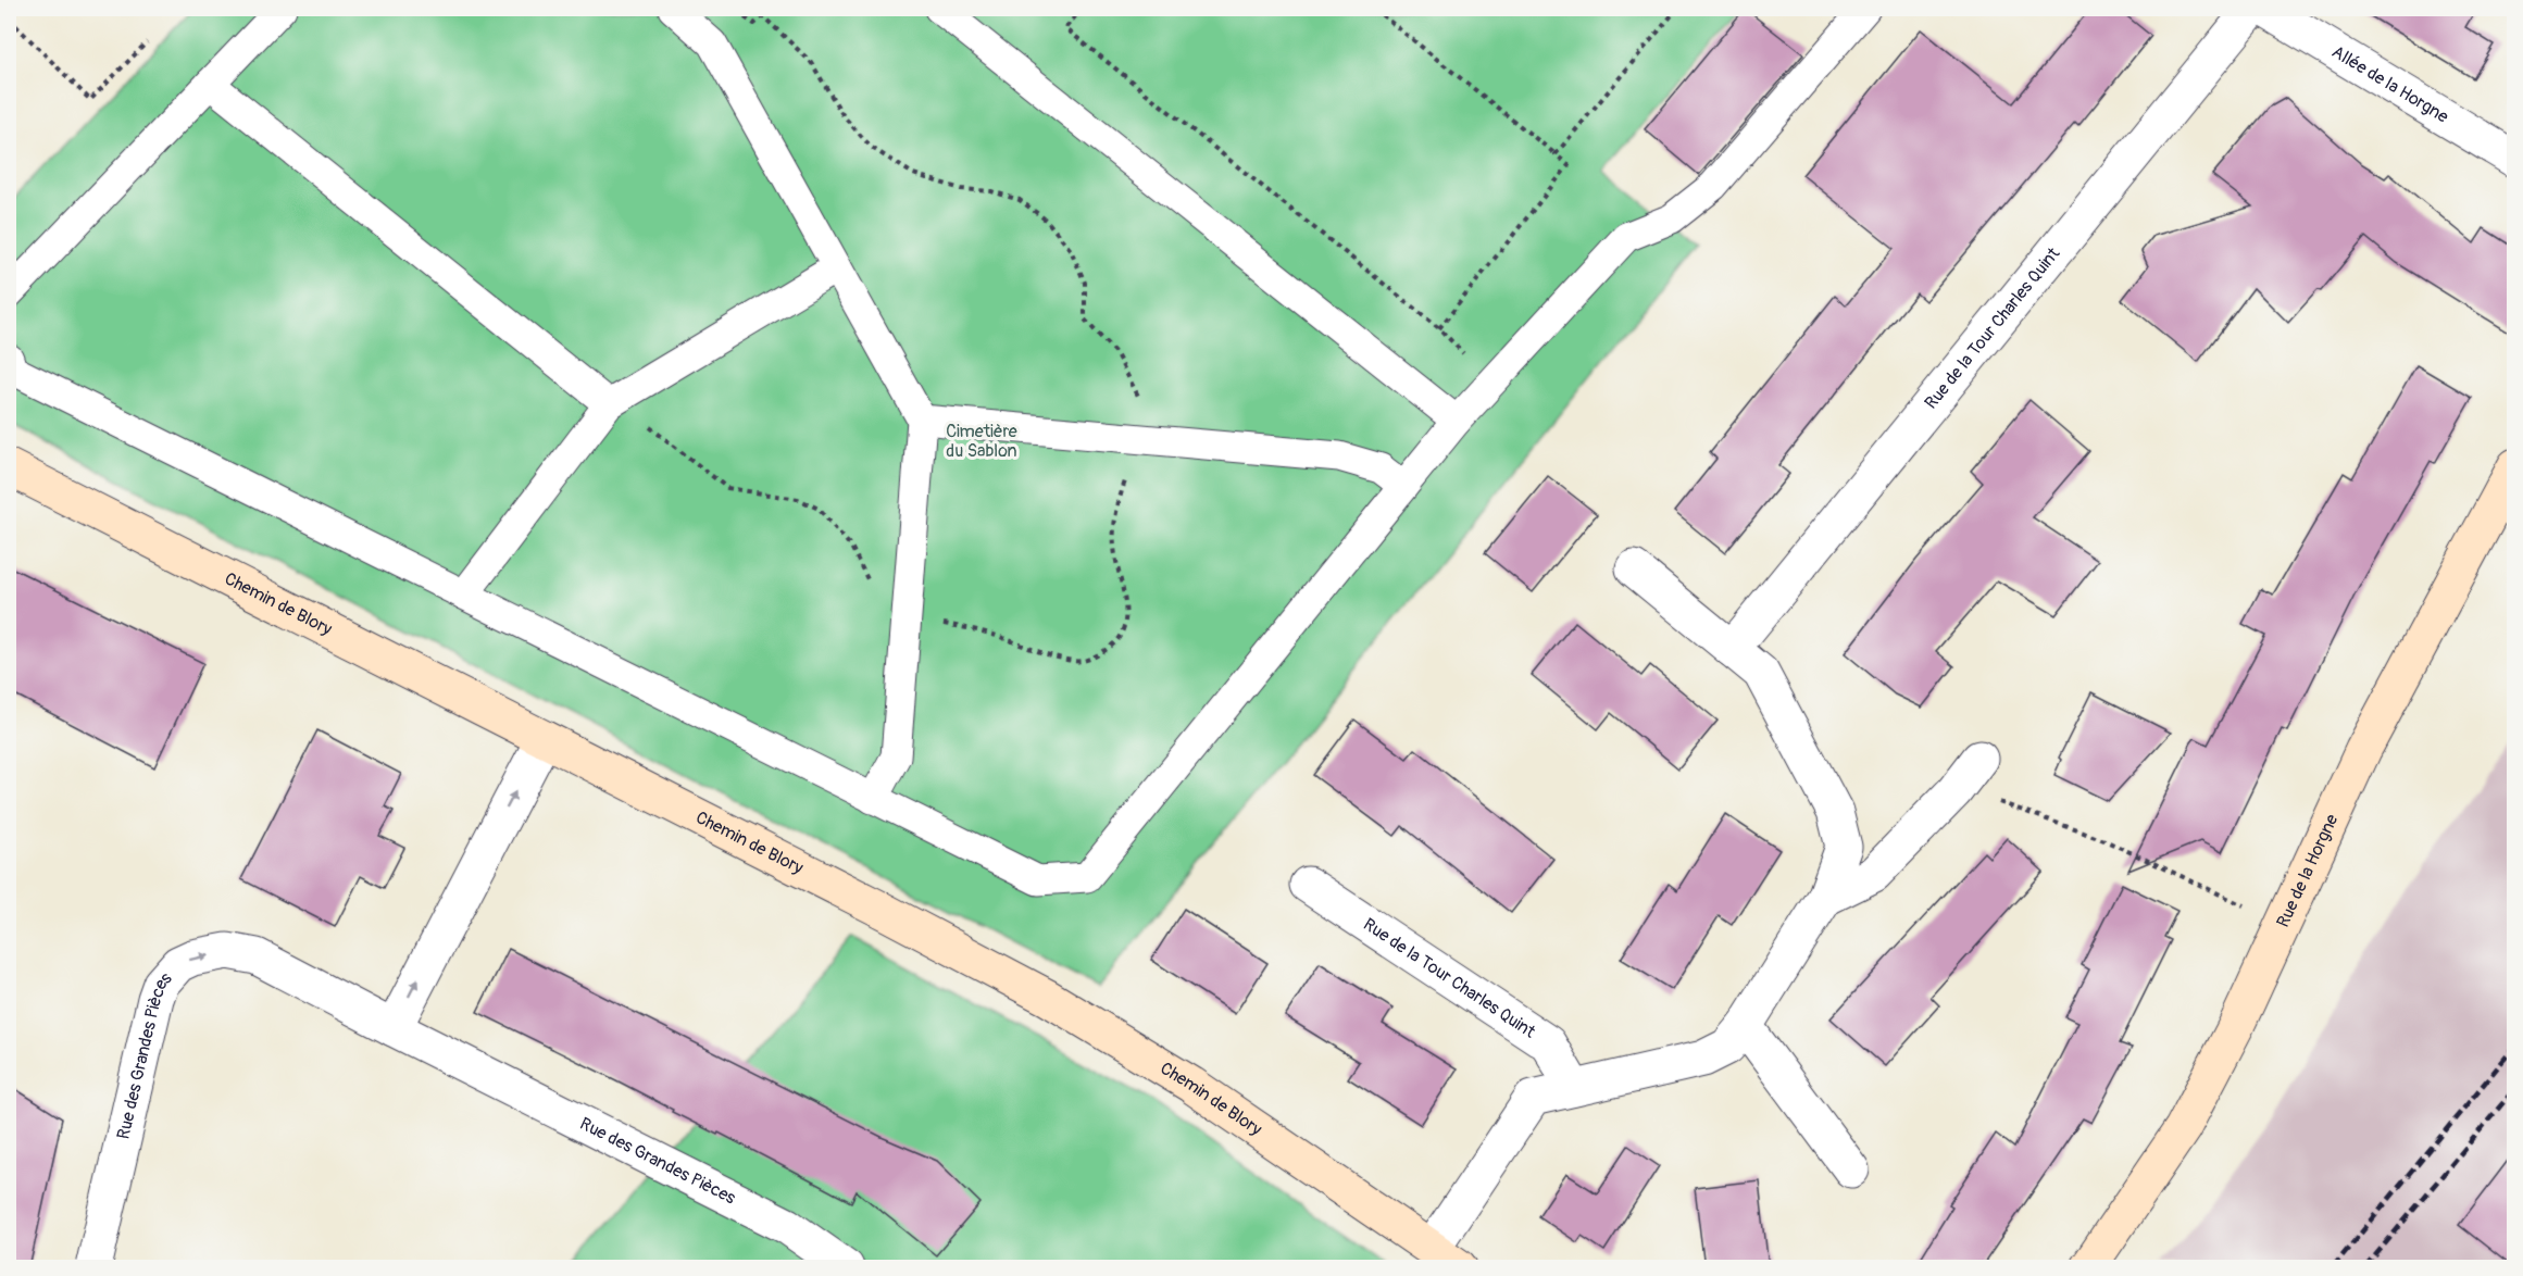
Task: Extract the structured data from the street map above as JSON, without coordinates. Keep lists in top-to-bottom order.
{
  "streets": {
    "street": [
      "Allée de la Horgne",
      "Rue de la Tour Charles Quint",
      "Chemin de Blory",
      "Rue de la Horgne",
      "Rue des Grandes Pièces"
    ]
  },
  "parks": ["Cimetière du Sablon"]
}
